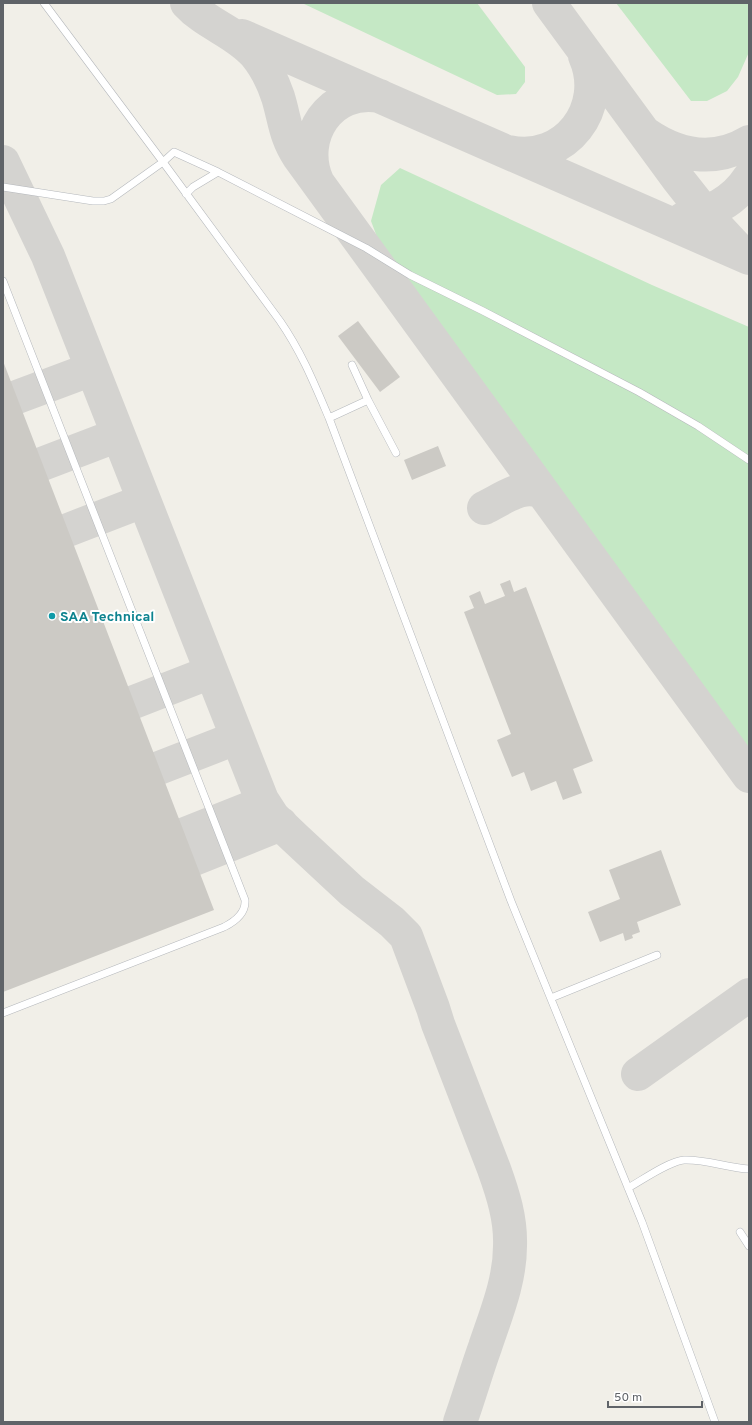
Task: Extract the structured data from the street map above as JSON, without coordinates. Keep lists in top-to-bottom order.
{
  "places": ["SAA Technical"],
  "scale_bar": "50 m"
}
